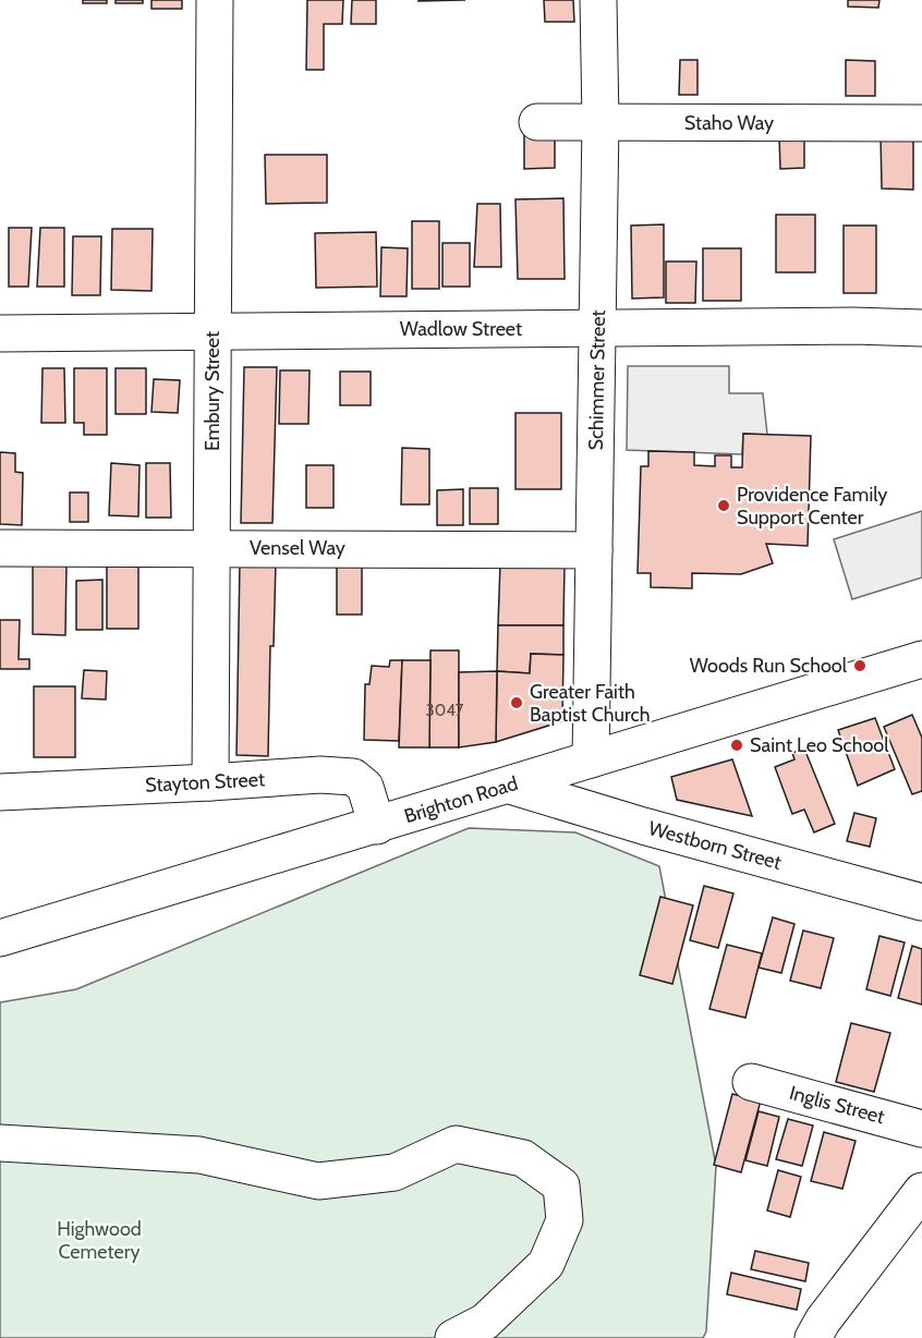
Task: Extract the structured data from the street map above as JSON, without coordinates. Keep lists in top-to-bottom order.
{
  "streets": {
    "street": [
      "Staho Way",
      "Wadlow Street",
      "Schimmer Street",
      "Embury Street",
      "Vensel Way",
      "Stayton Street",
      "Brighton Road",
      "Westborn Street",
      "Inglis Street"
    ]
  },
  "crossings": [
    ["Staho Way", "Schimmer Street"],
    ["Wadlow Street", "Schimmer Street"],
    ["Wadlow Street", "Embury Street"],
    ["Schimmer Street", "Vensel Way"],
    ["Schimmer Street", "Brighton Road"],
    ["Embury Street", "Vensel Way"],
    ["Embury Street", "Stayton Street"],
    ["Stayton Street", "Brighton Road"],
    ["Brighton Road", "Westborn Street"]
  ],
  "parks": ["Highwood Cemetery"],
  "places": [
    "Providence Family Support Center",
    "Woods Run School",
    "Greater Faith Baptist Church",
    "Saint Leo School"
  ],
  "house_numbers": ["3047"]
}
